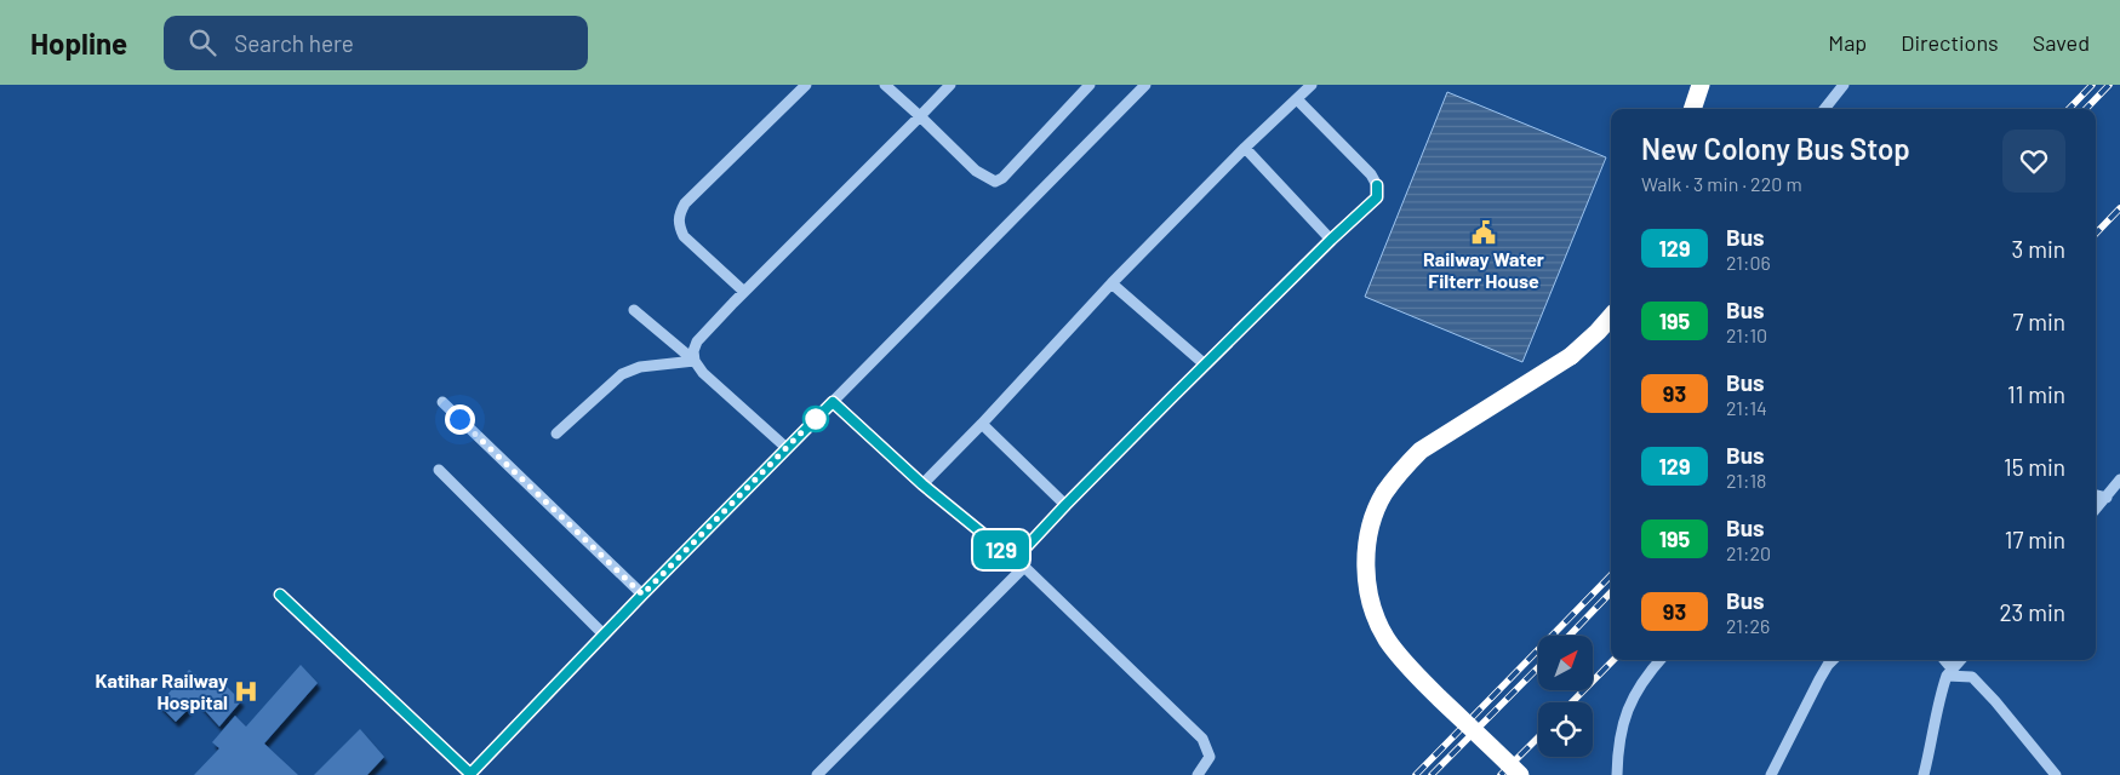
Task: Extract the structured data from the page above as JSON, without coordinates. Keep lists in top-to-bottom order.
{
  "places": {
    "public building": ["Railway Water Filterr House"],
    "hospital": ["Katihar Railway Hospital"]
  },
  "lines": ["bus line 129"],
  "north": "top right",
  "page": {
    "header": "Hopline",
    "search": "Search here",
    "nav": ["Map", "Directions", "Saved"],
    "on_map": "129",
    "heading": ["New Colony Bus Stop", "Walk · 3 min · 220 m"],
    "list": [
      {
        "mark": "129",
        "name": "Bus",
        "note": "21:06",
        "value": "3 min"
      },
      {
        "mark": "195",
        "name": "Bus",
        "note": "21:10",
        "value": "7 min"
      },
      {
        "mark": "93",
        "name": "Bus",
        "note": "21:14",
        "value": "11 min"
      },
      {
        "mark": "129",
        "name": "Bus",
        "note": "21:18",
        "value": "15 min"
      },
      {
        "mark": "195",
        "name": "Bus",
        "note": "21:20",
        "value": "17 min"
      },
      {
        "mark": "93",
        "name": "Bus",
        "note": "21:26",
        "value": "23 min"
      }
    ]
  }
}
